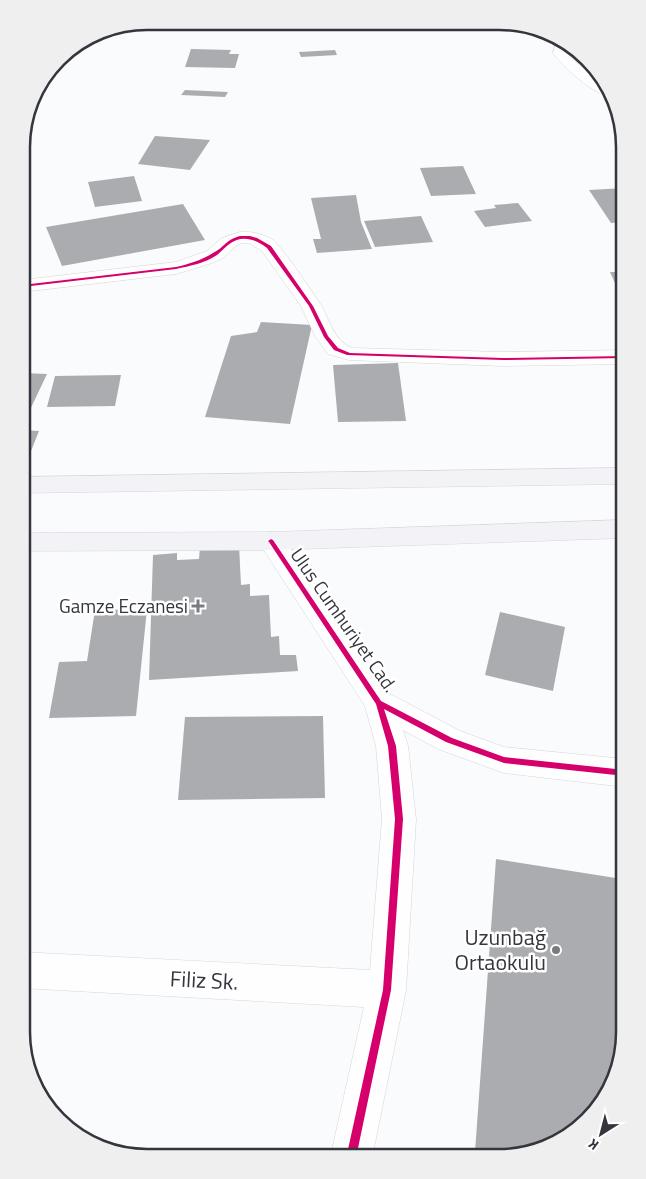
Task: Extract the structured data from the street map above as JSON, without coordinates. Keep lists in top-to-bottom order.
{
  "streets": {
    "street": ["Ulus Cumhuriyet Cad.", "Filiz Sk."]
  },
  "places": {
    "health": ["Gamze Eczanesi"],
    "other": ["Uzunbağ Ortaokulu"]
  },
  "north": "bottom left"
}
